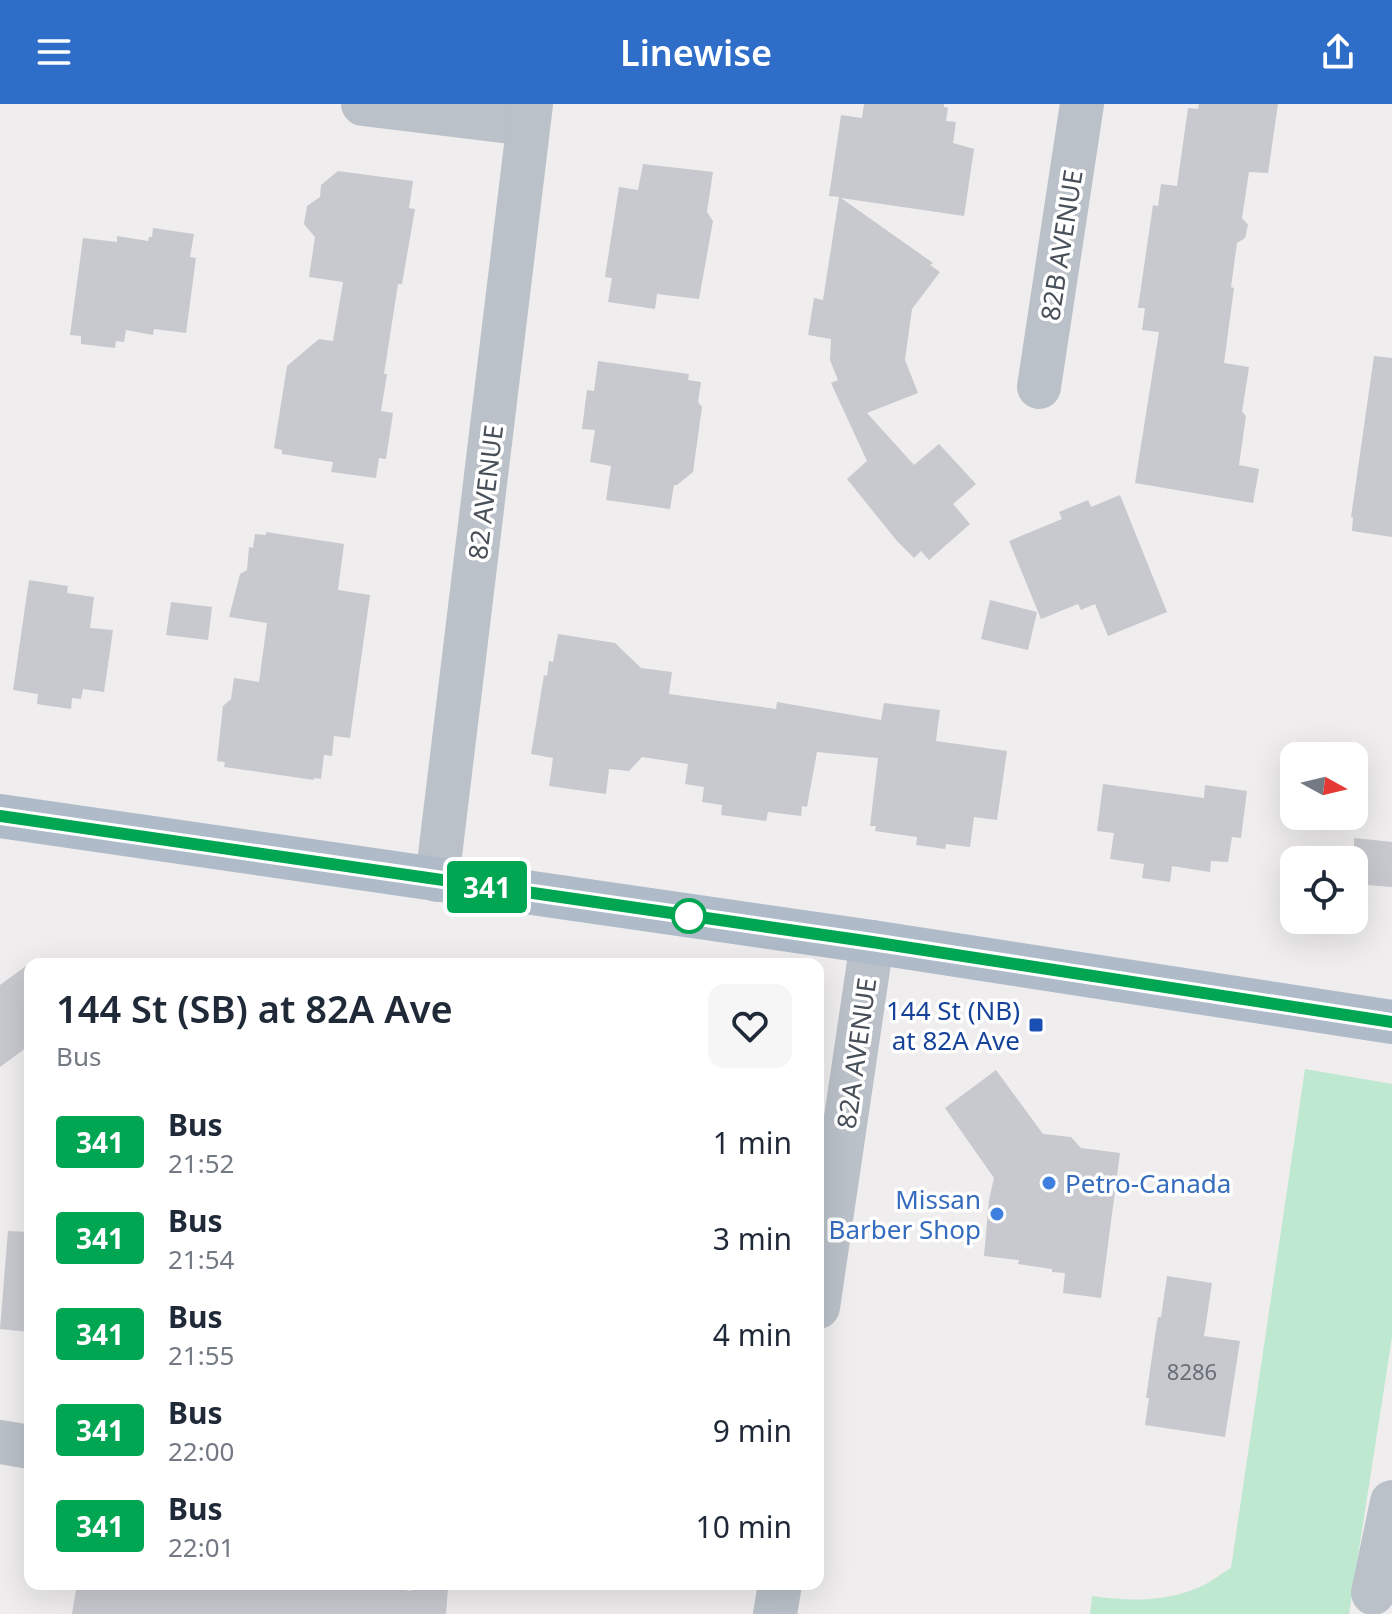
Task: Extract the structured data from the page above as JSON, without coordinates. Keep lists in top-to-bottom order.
{
  "streets": {
    "street": ["82B AVENUE", "82 AVENUE", "82A AVENUE"]
  },
  "places": {
    "transit": ["144 St (NB) at 82A Ave"],
    "other": ["Petro-Canada", "Missan Barber Shop"]
  },
  "lines": ["bus line 341"],
  "house_numbers": ["8286"],
  "north": "right",
  "page": {
    "header": "Linewise",
    "on_map": "341",
    "heading": ["144 St (SB) at 82A Ave", "Bus"],
    "list": [
      {
        "mark": "341",
        "name": "Bus",
        "note": "21:52",
        "value": "1 min"
      },
      {
        "mark": "341",
        "name": "Bus",
        "note": "21:54",
        "value": "3 min"
      },
      {
        "mark": "341",
        "name": "Bus",
        "note": "21:55",
        "value": "4 min"
      },
      {
        "mark": "341",
        "name": "Bus",
        "note": "22:00",
        "value": "9 min"
      },
      {
        "mark": "341",
        "name": "Bus",
        "note": "22:01",
        "value": "10 min"
      }
    ]
  }
}
